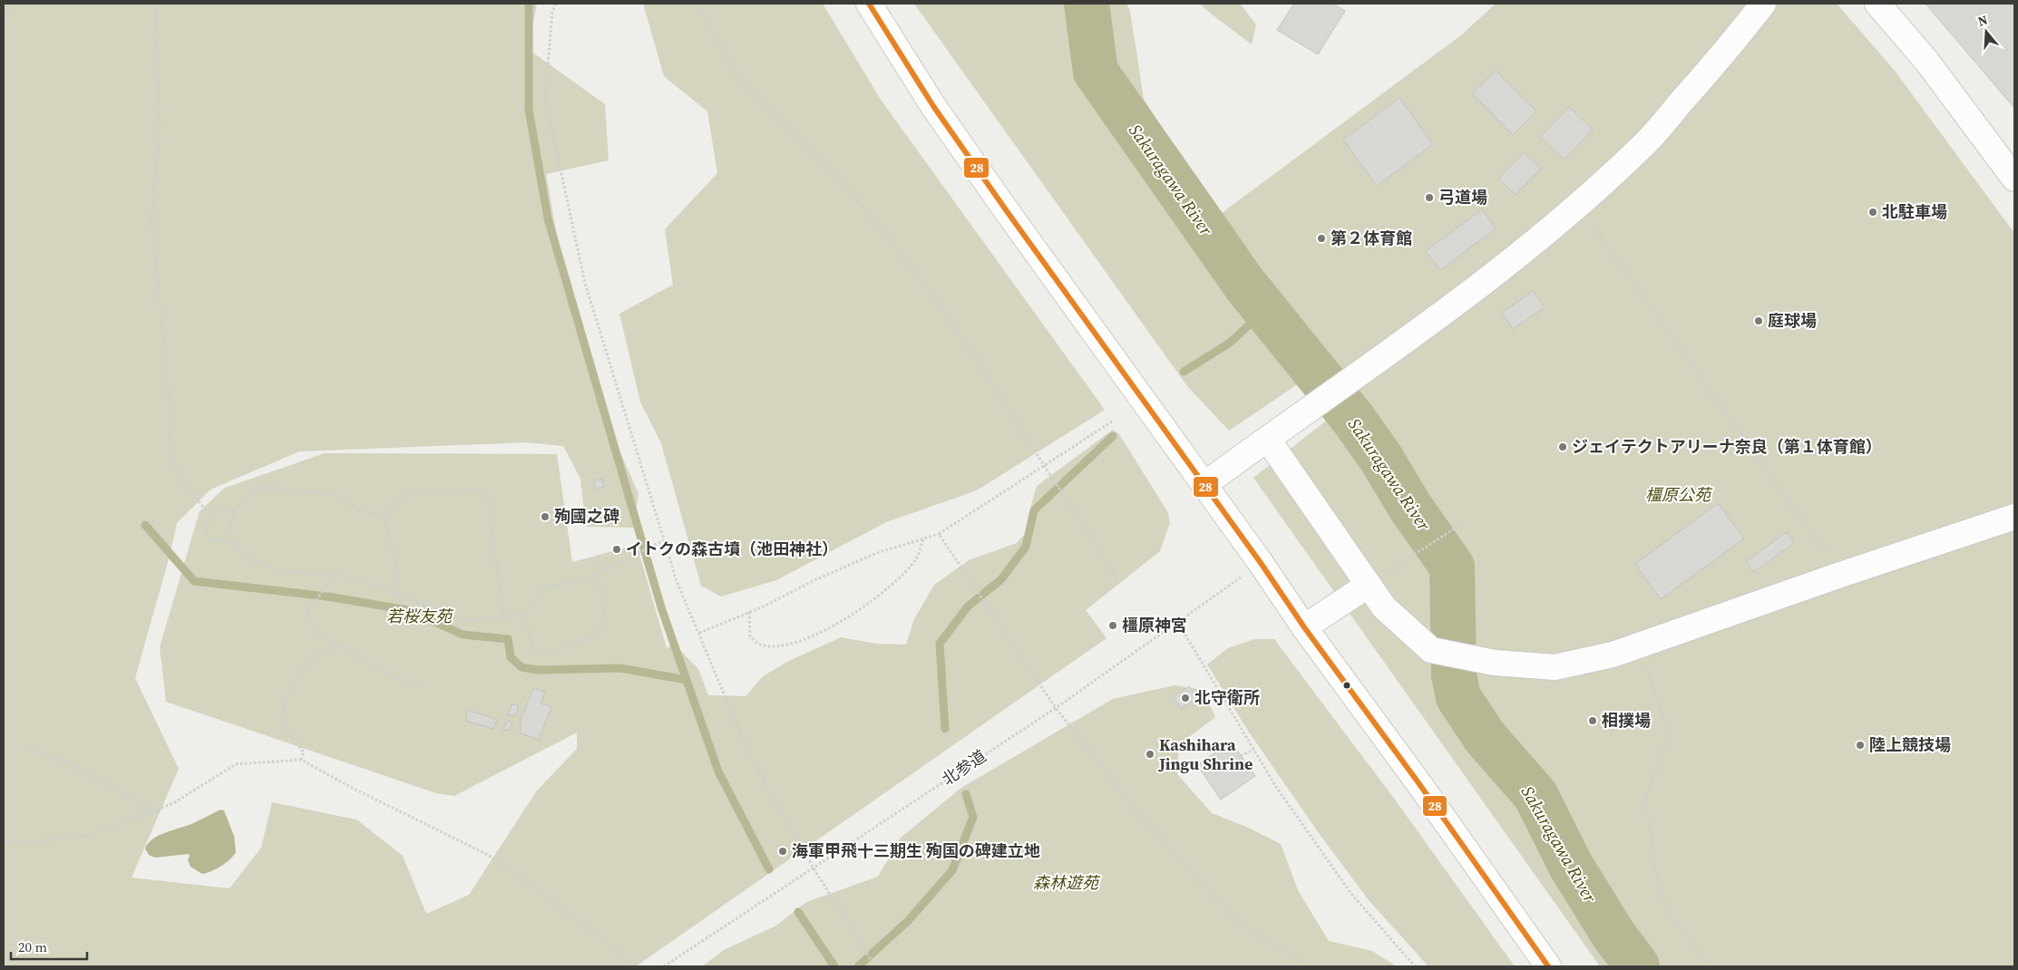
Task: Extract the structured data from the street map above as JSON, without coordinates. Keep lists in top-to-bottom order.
{
  "streets": {
    "path": ["北参道"]
  },
  "water": ["Sakuragawa River"],
  "parks": ["橿原公苑", "若桜友苑", "森林遊苑"],
  "places": [
    "弓道場",
    "北駐車場",
    "第２体育館",
    "庭球場",
    "ジェイテクトアリーナ奈良（第１体育館）",
    "殉國之碑",
    "イトクの森古墳（池田神社）",
    "橿原神宮",
    "北守衛所",
    "相撲場",
    "陸上競技場",
    "Kashihara Jingu Shrine",
    "海軍甲飛十三期生 殉国の碑建立地"
  ],
  "lines": ["transit line 28"],
  "scale_bar": "20 m",
  "north": "top"
}
